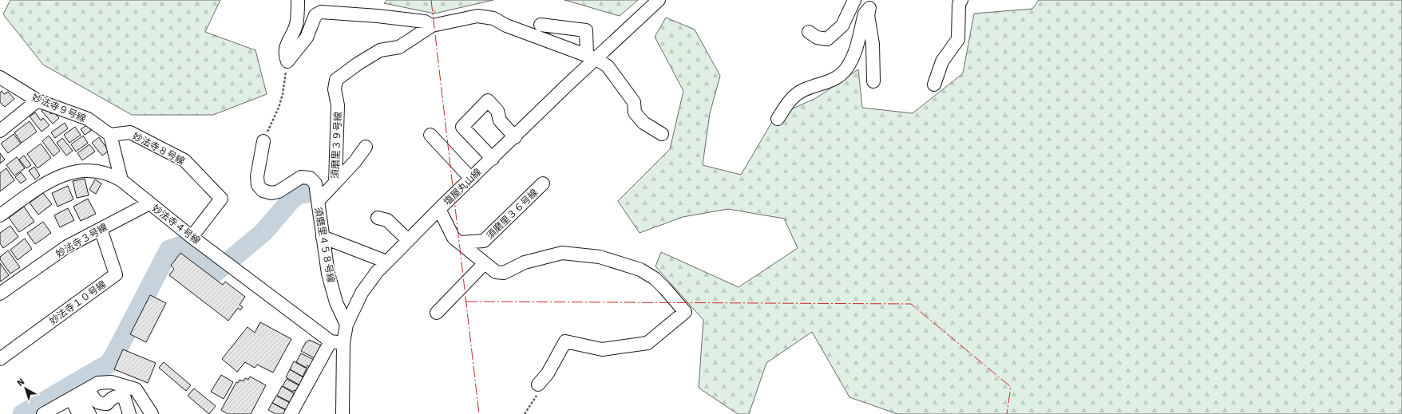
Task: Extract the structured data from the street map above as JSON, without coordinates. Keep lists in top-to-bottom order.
{
  "streets": {
    "street": [
      "妙法寺９号線",
      "須磨里３９号線",
      "妙法寺８号線",
      "塩屋丸山線",
      "須磨里３６号線",
      "妙法寺４号線",
      "妙法寺３号線",
      "須磨里４５８号線",
      "妙法寺１０号線"
    ]
  },
  "crossings": [
    ["妙法寺９号線", "妙法寺８号線"],
    ["須磨里３９号線", "須磨里４５８号線"],
    ["妙法寺８号線", "妙法寺４号線"],
    ["塩屋丸山線", "妙法寺４号線"],
    ["塩屋丸山線", "須磨里４５８号線"],
    ["妙法寺４号線", "妙法寺３号線"],
    ["妙法寺３号線", "妙法寺１０号線"]
  ],
  "north": "top left"
}
